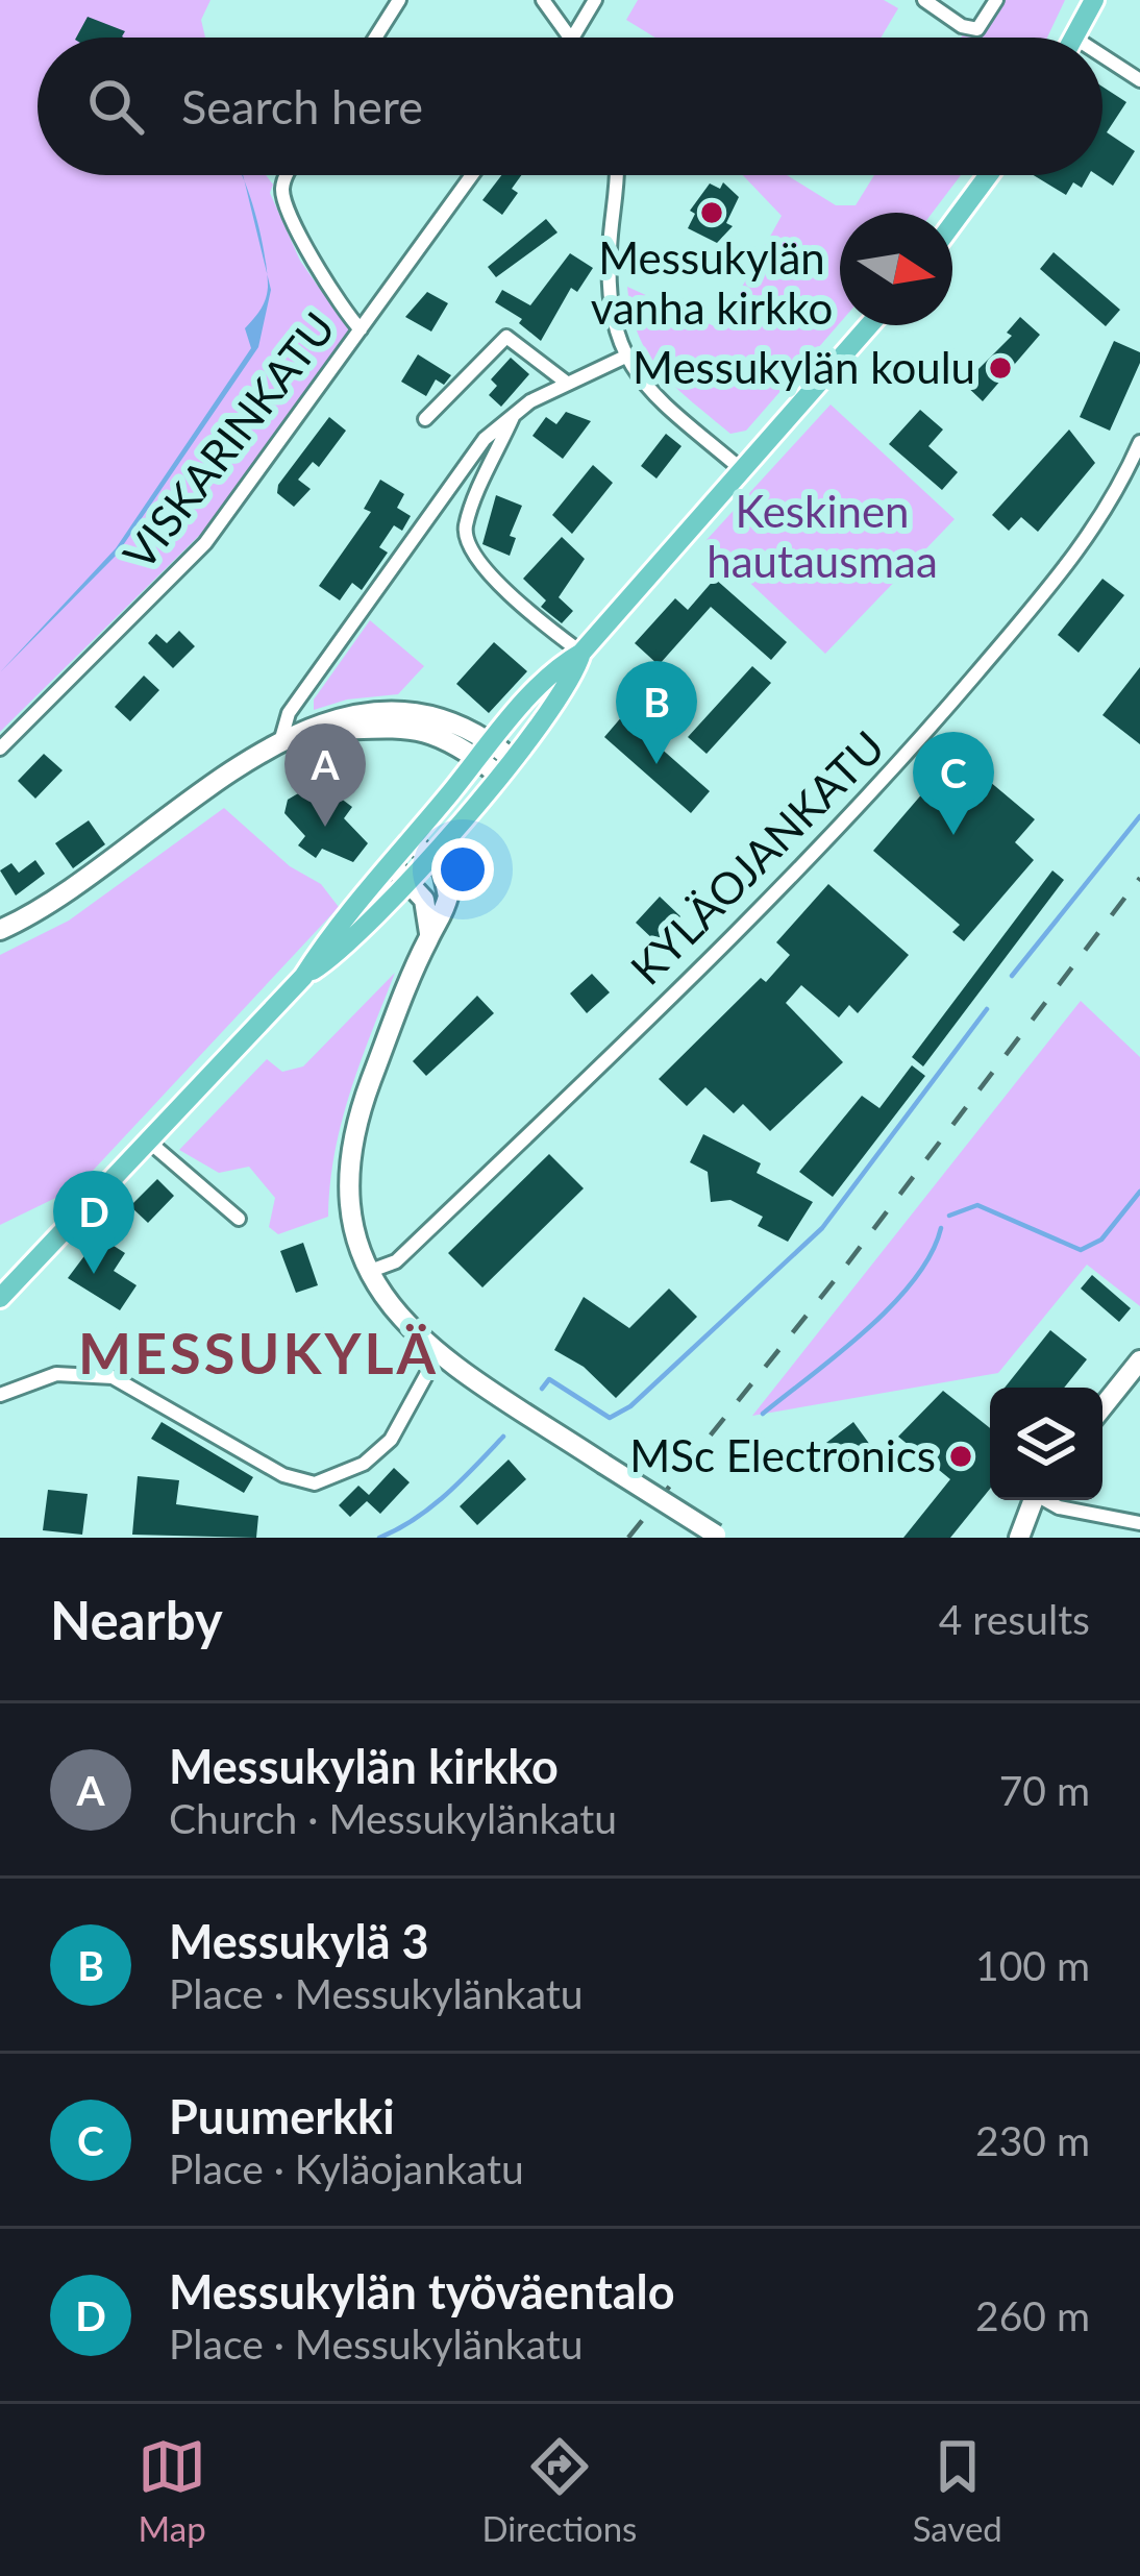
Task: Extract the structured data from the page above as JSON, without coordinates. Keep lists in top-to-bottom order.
{
  "streets": {
    "street": ["VISKARINKATU", "KYLÄOJANKATU"]
  },
  "districts": ["MESSUKYLÄ"],
  "parks": ["Keskinen hautausmaa"],
  "places": ["Messukylän vanha kirkko", "Messukylän koulu", "MSc Electronics"],
  "north": "right",
  "page": {
    "search": "Search here",
    "pins": [
      "B",
      "A",
      "C",
      "D"
    ],
    "heading": ["Nearby", "4 results"],
    "list": [
      {
        "mark": "A",
        "name": "Messukylän kirkko",
        "note": "Church · Messukylänkatu",
        "value": "70 m"
      },
      {
        "mark": "B",
        "name": "Messukylä 3",
        "note": "Place · Messukylänkatu",
        "value": "100 m"
      },
      {
        "mark": "C",
        "name": "Puumerkki",
        "note": "Place · Kyläojankatu",
        "value": "230 m"
      },
      {
        "mark": "D",
        "name": "Messukylän työväentalo",
        "note": "Place · Messukylänkatu",
        "value": "260 m"
      }
    ],
    "nav": ["Map", "Directions", "Saved"]
  }
}
